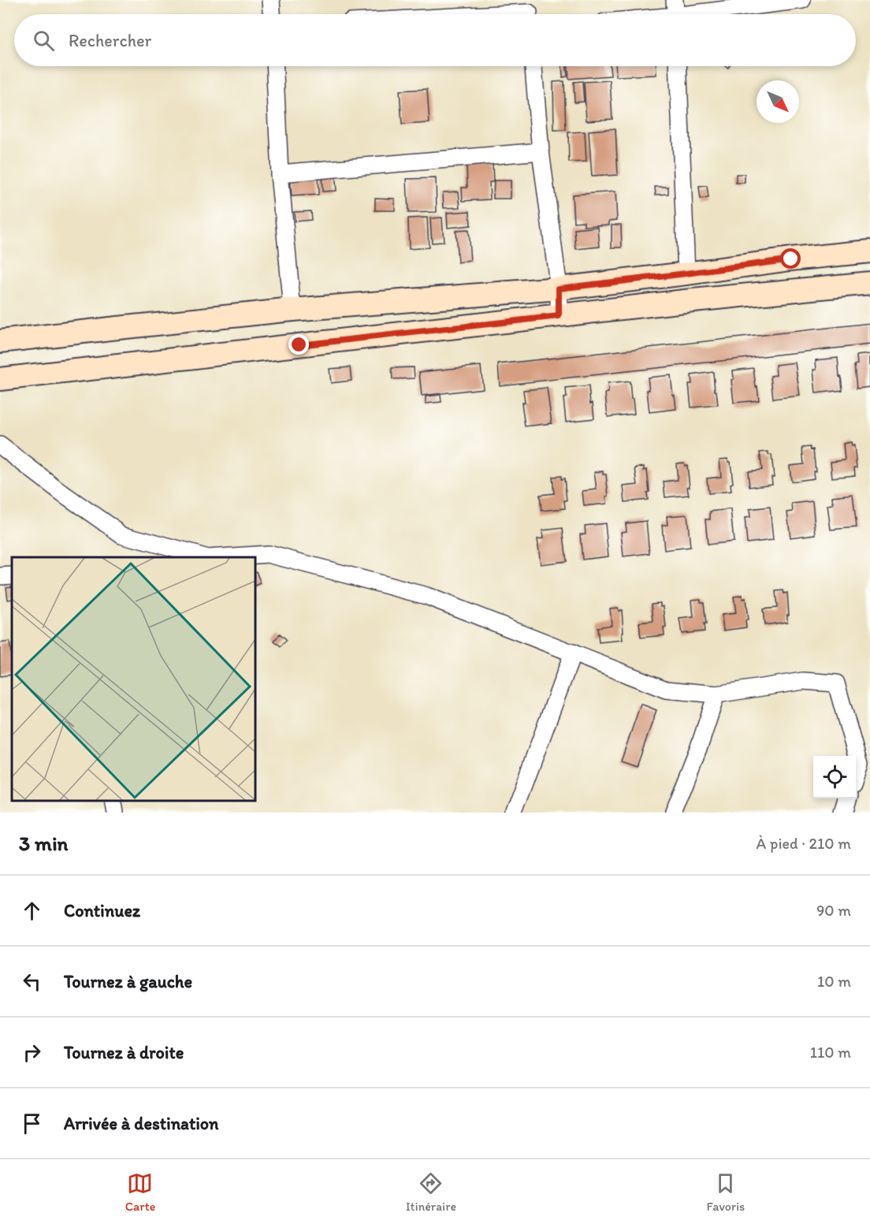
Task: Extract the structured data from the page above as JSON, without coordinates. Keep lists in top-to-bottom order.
{
  "north": "bottom right",
  "page": {
    "search": "Rechercher",
    "heading": ["3 min", "À pied · 210 m"],
    "list": [
      ["Continuez", "90 m"],
      ["Tournez à gauche", "10 m"],
      ["Tournez à droite", "110 m"],
      "Arrivée à destination"
    ],
    "nav": ["Carte", "Itinéraire", "Favoris"]
  }
}
